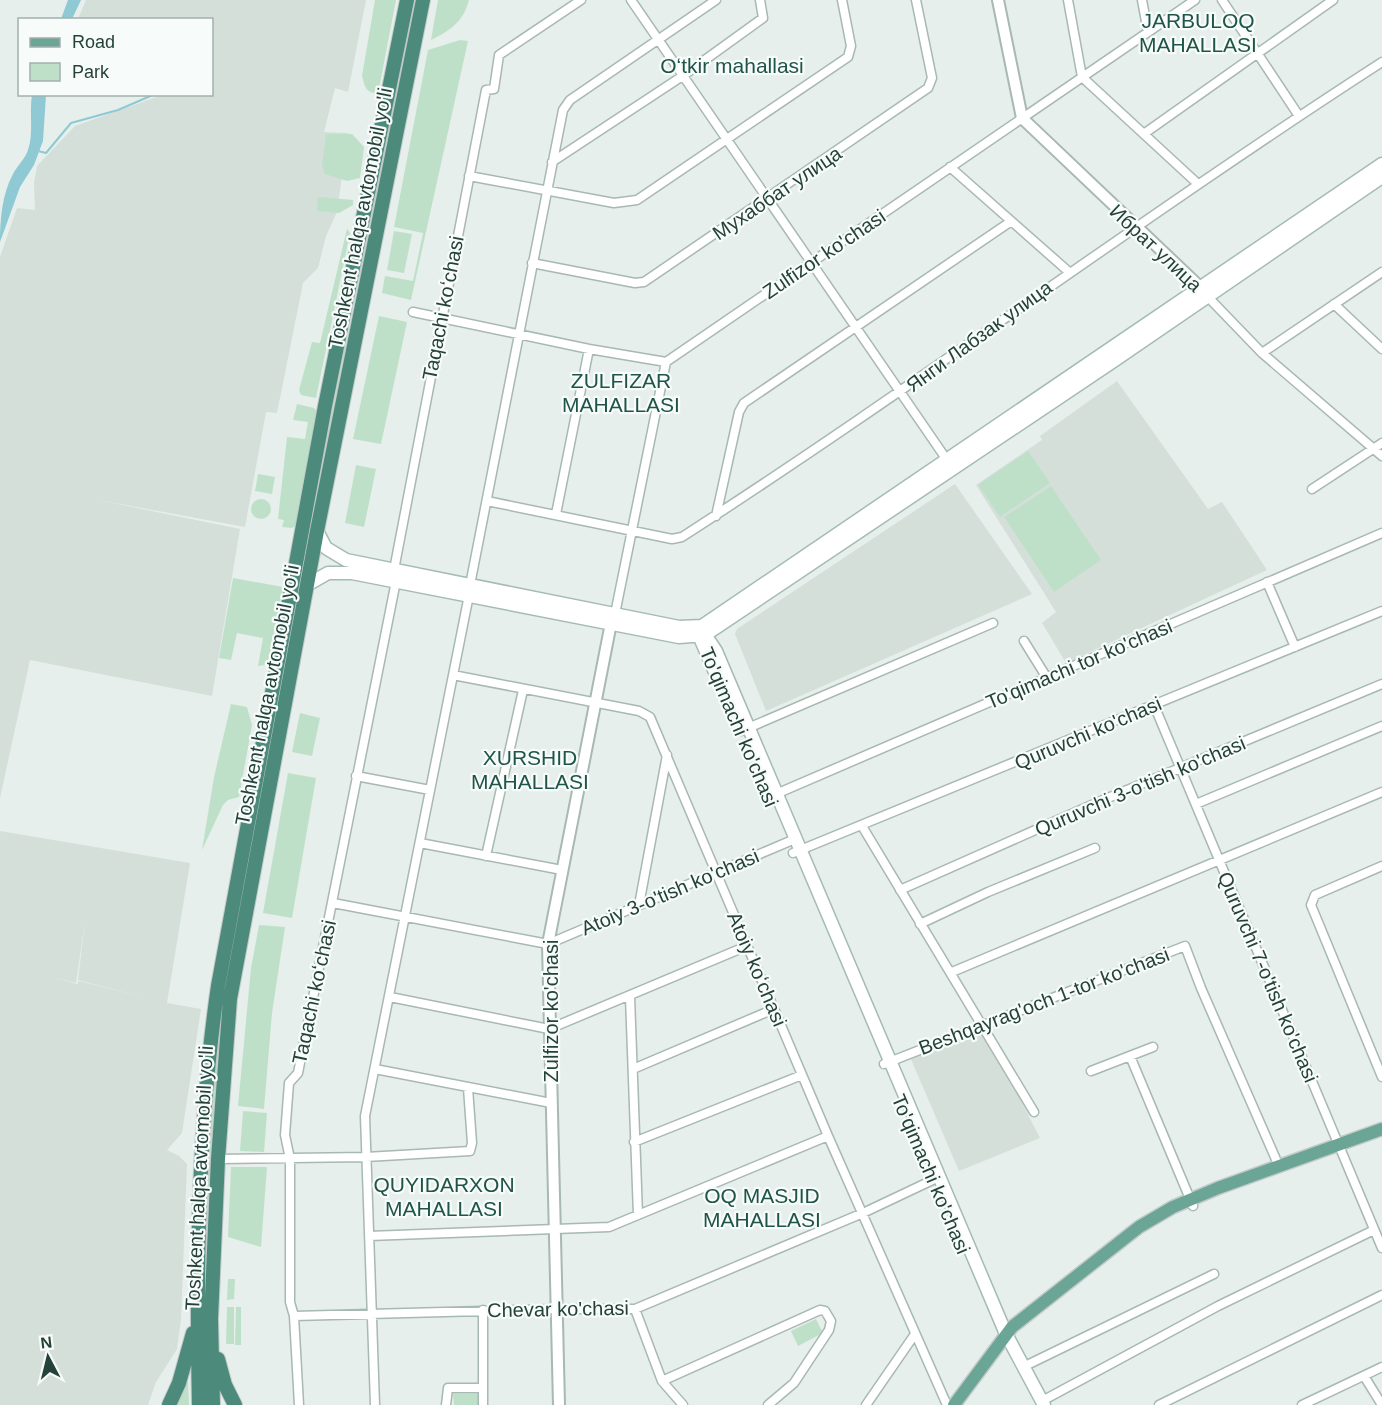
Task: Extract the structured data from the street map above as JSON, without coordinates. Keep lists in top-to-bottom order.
{
  "streets": {
    "highway": ["Toshkent halqa avtomobil yo'li"],
    "main road": ["To'qimachi ko'chasi"],
    "street": [
      "Мухаббат улица",
      "Ибрат улица",
      "Zulfizor ko'chasi",
      "Taqachi koʻchasi",
      "Янги Лабзак улица",
      "To'qimachi tor ko'chasi",
      "Quruvchi ko'chasi",
      "Quruvchi 3-o'tish ko'chasi",
      "Atoiy 3-o'tish ko'chasi",
      "Atoiy koʻchasi",
      "Quruvchi 7-o'tish ko'chasi",
      "Beshqayrag'och 1-tor ko'chasi",
      "Chevar ko'chasi"
    ]
  },
  "crossings": [
    ["Ибрат улица", "Zulfizor ko'chasi"],
    ["Ибрат улица", "Янги Лабзак улица"],
    ["Zulfizor ko'chasi", "Янги Лабзак улица"],
    ["Zulfizor ko'chasi", "Atoiy 3-o'tish ko'chasi"],
    ["Zulfizor ko'chasi", "Atoiy koʻchasi"],
    ["Zulfizor ko'chasi", "Chevar ko'chasi"],
    ["Taqachi koʻchasi", "Chevar ko'chasi"],
    ["To'qimachi tor ko'chasi", "To'qimachi ko'chasi"],
    ["To'qimachi ko'chasi", "Quruvchi ko'chasi"],
    ["To'qimachi ko'chasi", "Atoiy 3-o'tish ko'chasi"],
    ["To'qimachi ko'chasi", "Beshqayrag'och 1-tor ko'chasi"],
    ["To'qimachi ko'chasi", "Chevar ko'chasi"],
    ["Quruvchi ko'chasi", "Atoiy 3-o'tish ko'chasi"],
    ["Quruvchi ko'chasi", "Quruvchi 7-o'tish ko'chasi"],
    ["Quruvchi 3-o'tish ko'chasi", "Quruvchi 7-o'tish ko'chasi"],
    ["Atoiy 3-o'tish ko'chasi", "Atoiy koʻchasi"],
    ["Atoiy koʻchasi", "Chevar ko'chasi"]
  ],
  "districts": [
    "JARBULOQ MAHALLASI",
    "Oʻtkir mahallasi",
    "ZULFIZAR MAHALLASI",
    "XURSHID MAHALLASI",
    "QUYIDARXON MAHALLASI",
    "OQ MASJID MAHALLASI"
  ],
  "legend": ["Road", "Park"],
  "north": "top"
}
